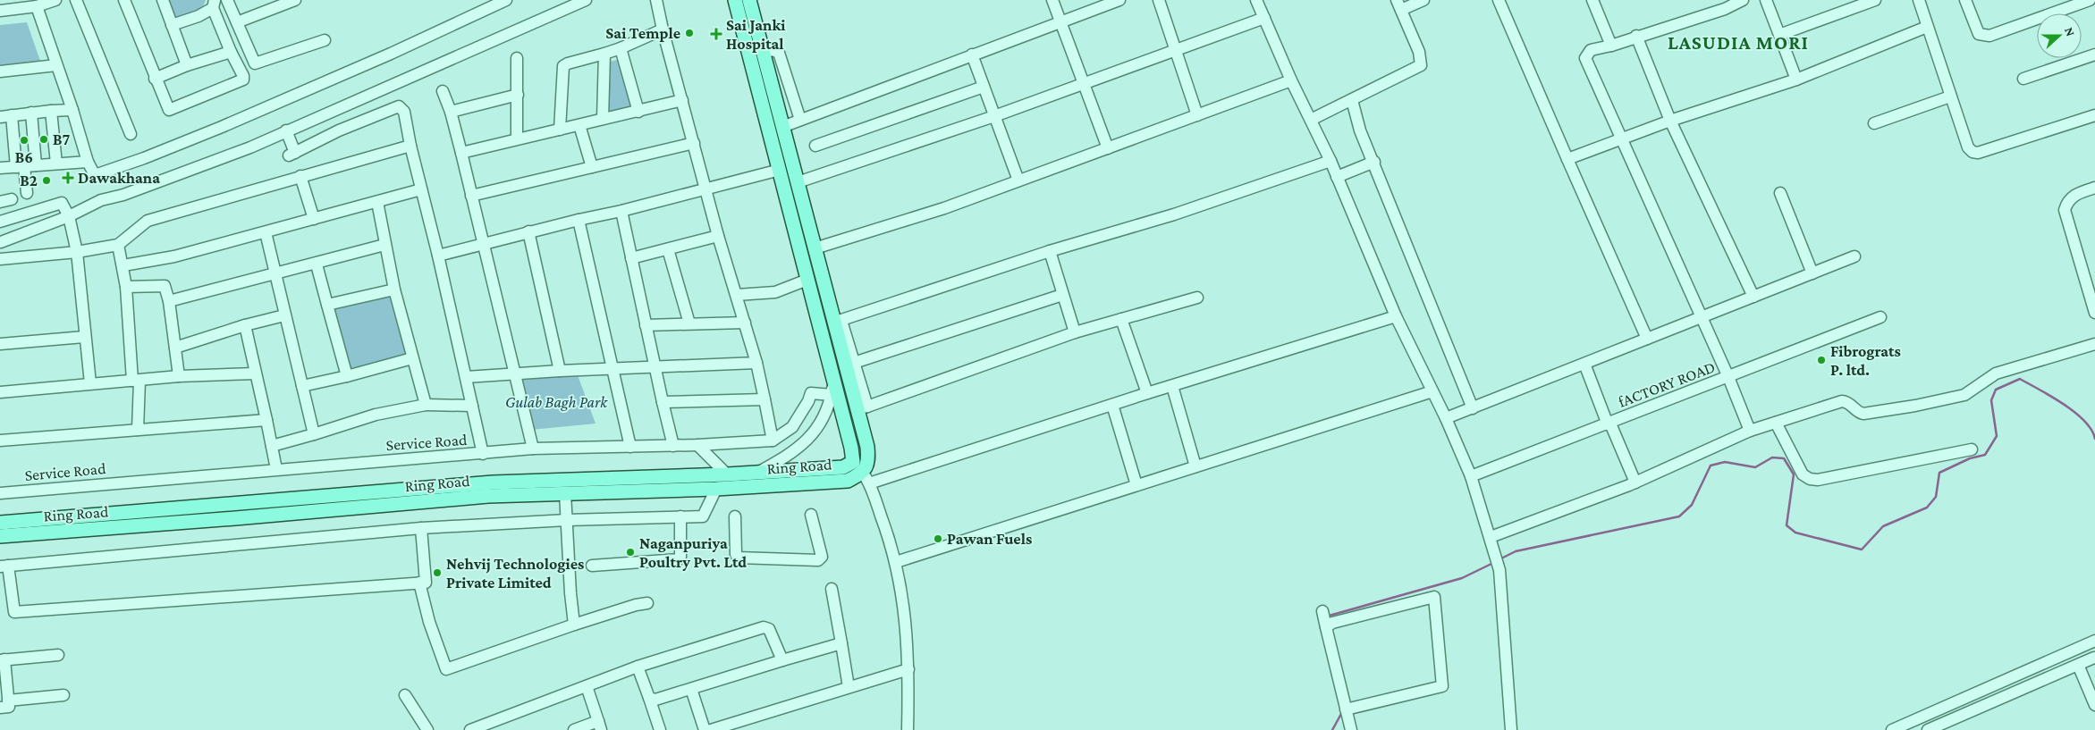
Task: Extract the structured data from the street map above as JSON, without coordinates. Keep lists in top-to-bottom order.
{
  "streets": {
    "main road": ["Ring Road"],
    "street": ["fACTORY ROAD", "Service Road"]
  },
  "districts": ["LASUDIA MORI"],
  "parks": ["Gulab Bagh Park"],
  "places": {
    "other": [
      "Sai Temple",
      "B7",
      "B6",
      "B2",
      "Fibrograts P. ltd.",
      "Pawan Fuels",
      "Naganpuriya Poultry Pvt. Ltd",
      "Nehvij Technologies Private Limited"
    ],
    "health": ["Sai Janki Hospital", "Dawakhana"]
  },
  "north": "right"
}
